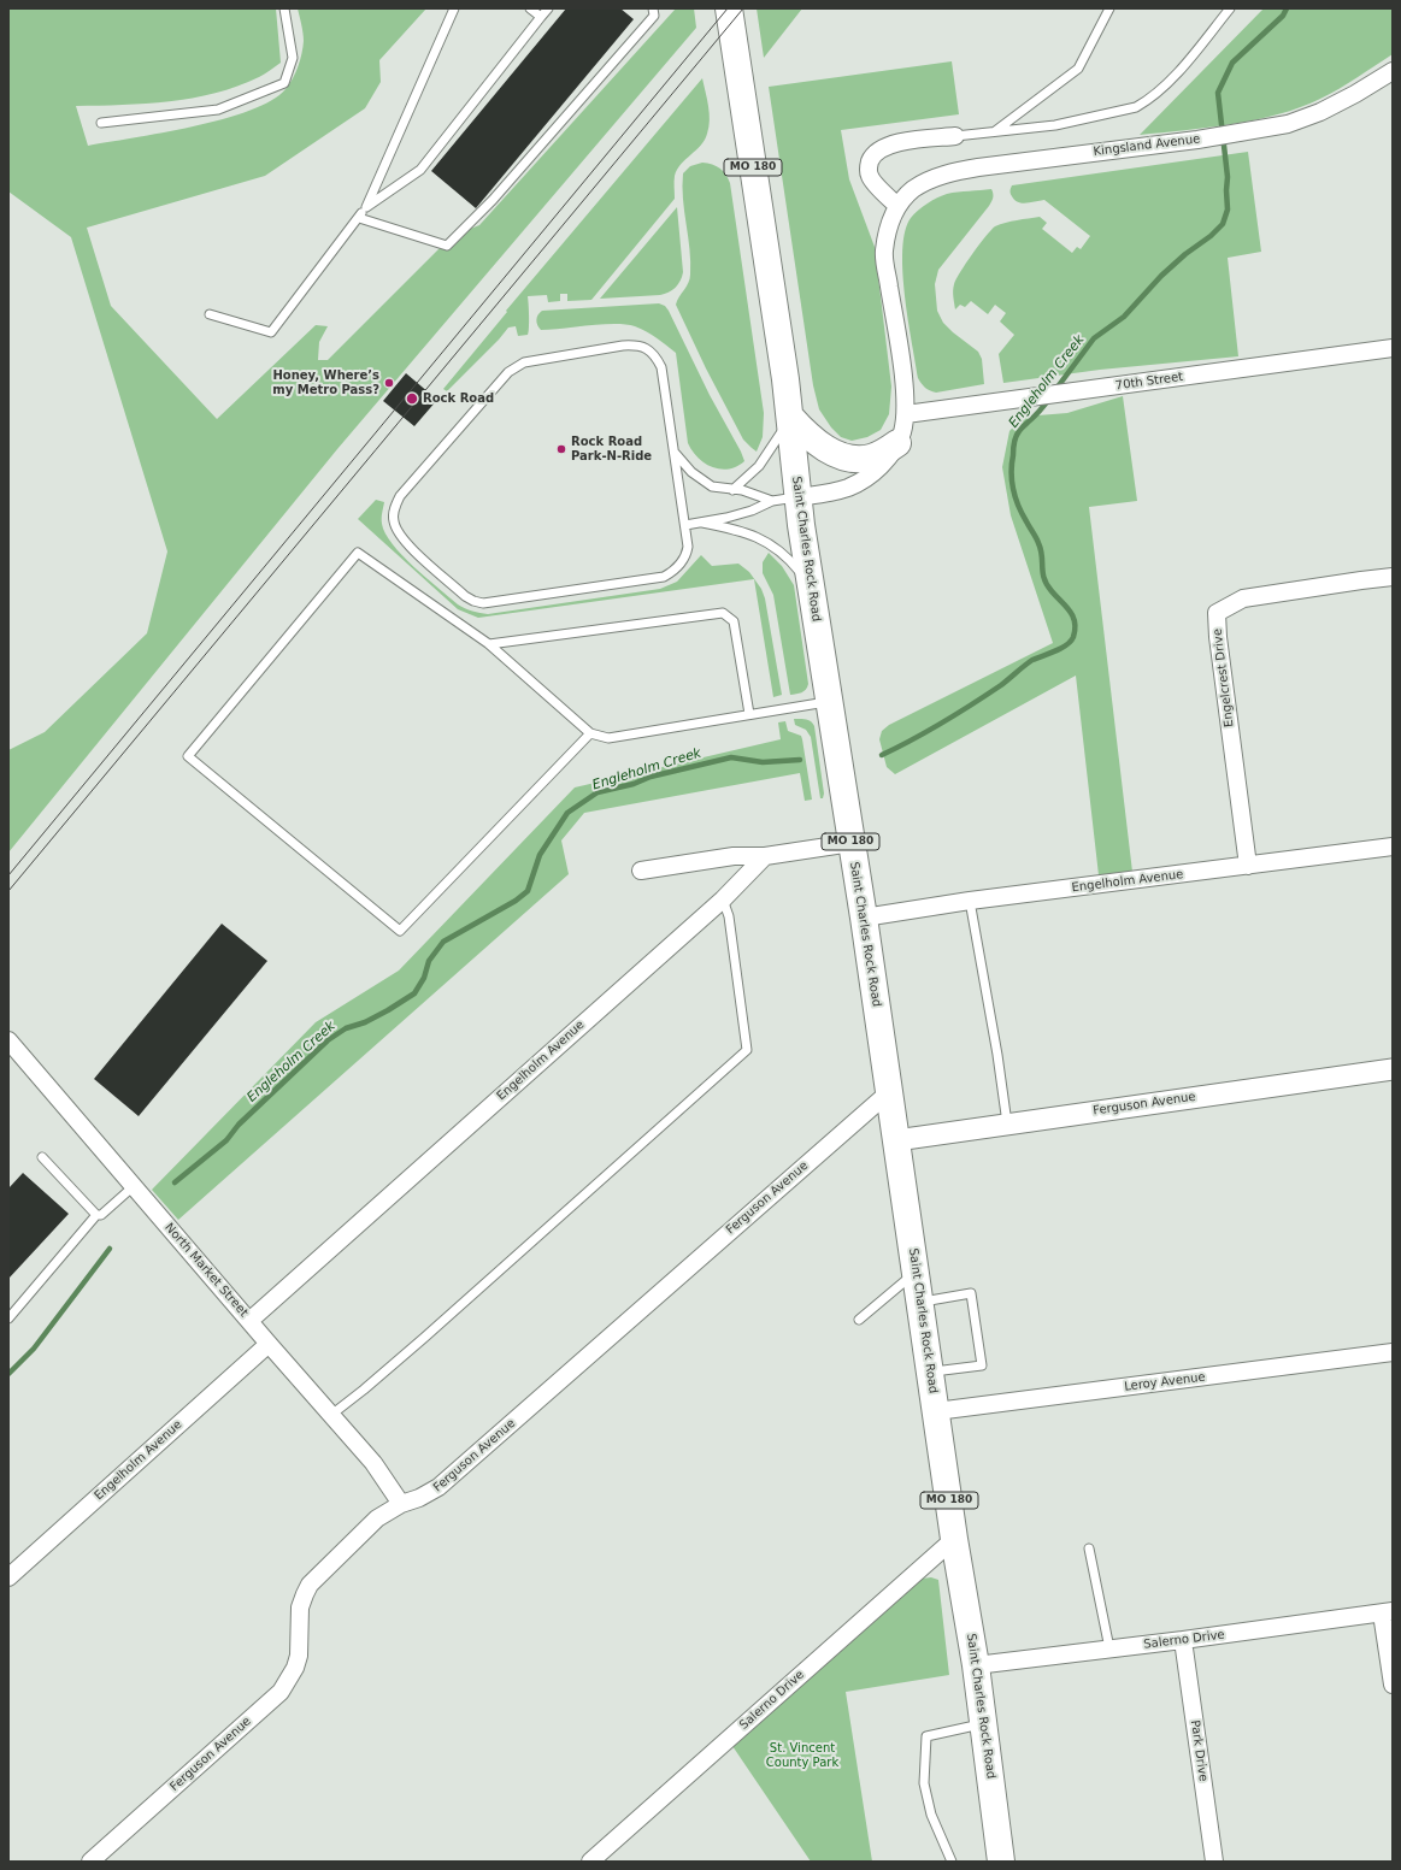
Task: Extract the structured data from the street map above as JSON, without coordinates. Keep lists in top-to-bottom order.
{
  "streets": {
    "main road": ["MO 180", "Saint Charles Rock Road"],
    "street": [
      "Kingsland Avenue",
      "70th Street",
      "Engelcrest Drive",
      "Engelholm Avenue",
      "Ferguson Avenue",
      "North Market Street",
      "Leroy Avenue",
      "Salerno Drive",
      "Park Drive"
    ]
  },
  "crossings": [
    ["Kingsland Avenue", "70th Street"],
    ["Kingsland Avenue", "Saint Charles Rock Road"],
    ["Saint Charles Rock Road", "Engelholm Avenue"],
    ["Saint Charles Rock Road", "Ferguson Avenue"],
    ["Saint Charles Rock Road", "Leroy Avenue"],
    ["Saint Charles Rock Road", "Salerno Drive"],
    ["Engelcrest Drive", "Engelholm Avenue"],
    ["Engelholm Avenue", "North Market Street"],
    ["Ferguson Avenue", "North Market Street"],
    ["Salerno Drive", "Park Drive"]
  ],
  "water": ["Engleholm Creek"],
  "parks": ["St. Vincent County Park"],
  "places": ["Honey, Where’s my Metro Pass?", "Rock Road", "Rock Road Park-N-Ride"]
}
